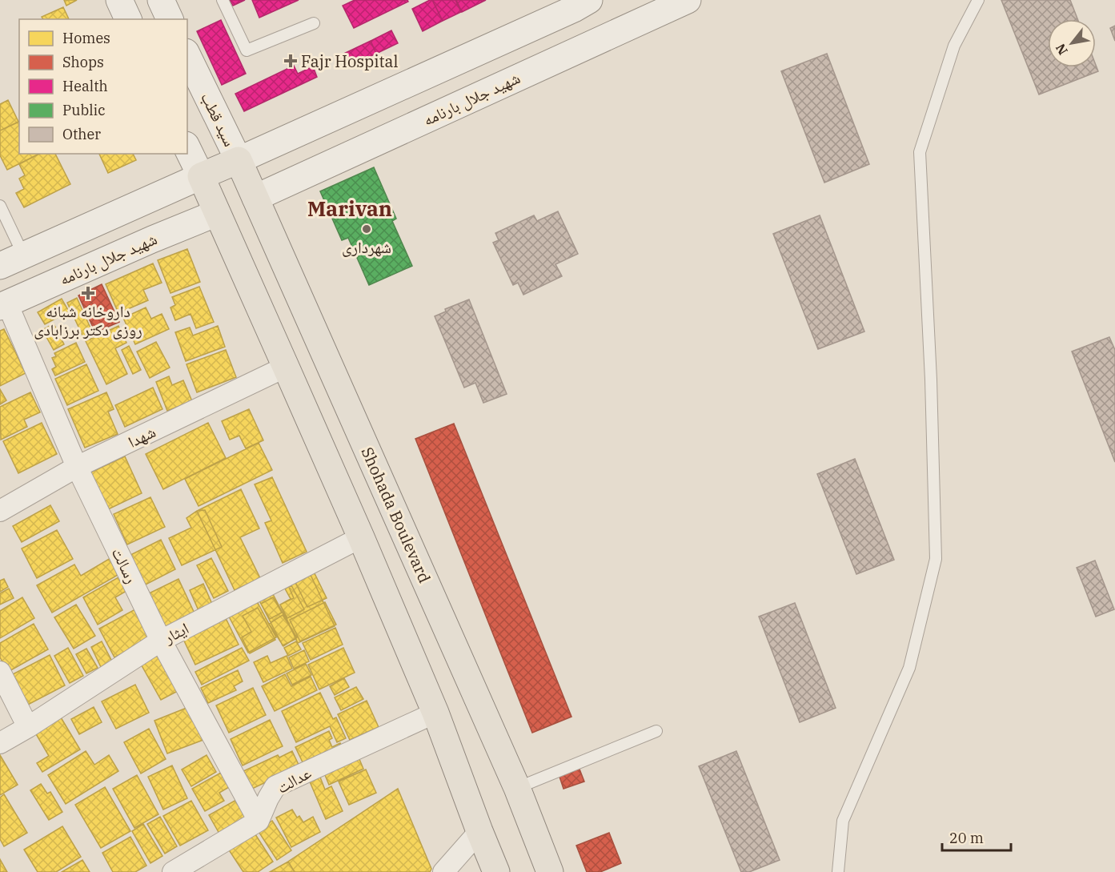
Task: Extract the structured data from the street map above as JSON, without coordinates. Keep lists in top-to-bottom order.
{
  "streets": {
    "main road": ["Shohada Boulevard"],
    "street": [
      "شهید جلال بارنامه",
      "سید قطب",
      "شهدا",
      "رسالت",
      "ایثار",
      "عدالت"
    ]
  },
  "crossings": [
    ["شهید جلال بارنامه", "Shohada Boulevard"],
    ["شهید جلال بارنامه", "رسالت"],
    ["سید قطب", "Shohada Boulevard"],
    ["شهدا", "رسالت"],
    ["رسالت", "ایثار"],
    ["رسالت", "عدالت"]
  ],
  "districts": ["Marivan"],
  "places": {
    "health": ["Fajr Hospital", "داروخانه شبانه روزی دکتر برزابادی"],
    "other": ["شهرداری"]
  },
  "legend": [
    "Homes",
    "Shops",
    "Health",
    "Public",
    "Other"
  ],
  "scale_bar": "20 m",
  "north": "bottom left"
}
